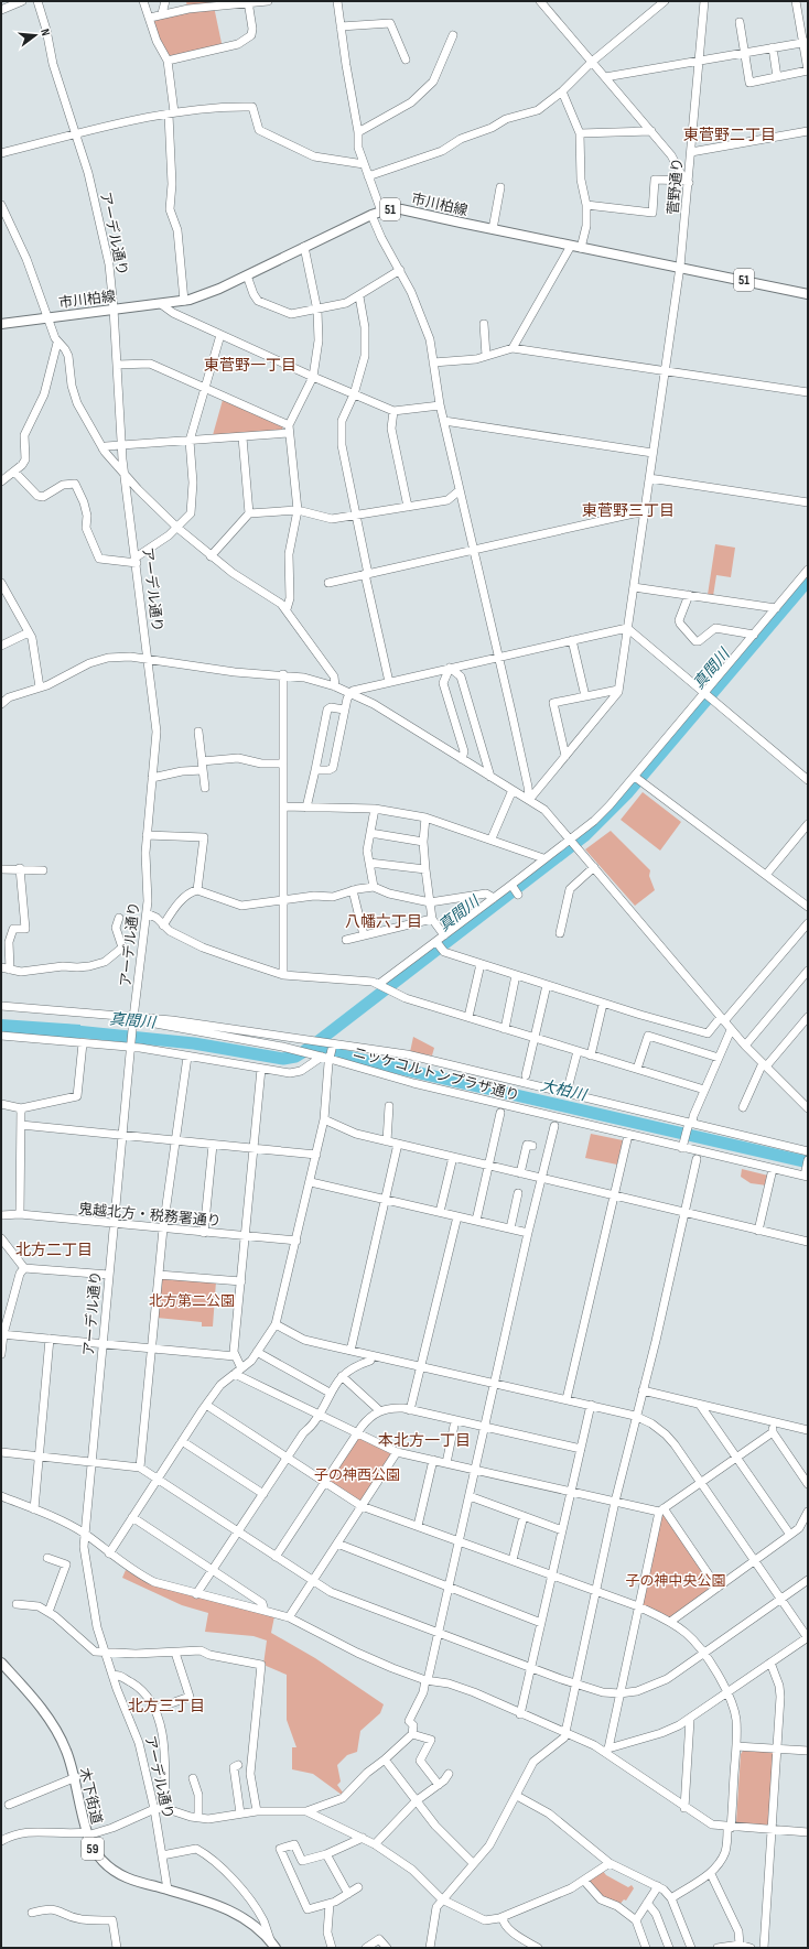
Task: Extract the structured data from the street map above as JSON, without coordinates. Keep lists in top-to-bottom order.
{
  "streets": {
    "main road": [
      "市川柏線",
      "51",
      "木下街道",
      "59"
    ],
    "street": [
      "菅野通り",
      "アーデル通り",
      "ニッケコルトンプラザ通り",
      "鬼越北方・税務署通り"
    ]
  },
  "crossings": [
    ["菅野通り", "市川柏線"],
    ["市川柏線", "アーデル通り"],
    ["アーデル通り", "ニッケコルトンプラザ通り"],
    ["アーデル通り", "鬼越北方・税務署通り"],
    ["アーデル通り", "木下街道"]
  ],
  "districts": [
    "東菅野二丁目",
    "東菅野一丁目",
    "東菅野三丁目",
    "八幡六丁目",
    "北方二丁目",
    "本北方一丁目",
    "北方三丁目"
  ],
  "water": ["真間川", "大柏川"],
  "parks": ["北方第二公園", "子の神西公園", "子の神中央公園"],
  "north": "right"
}
